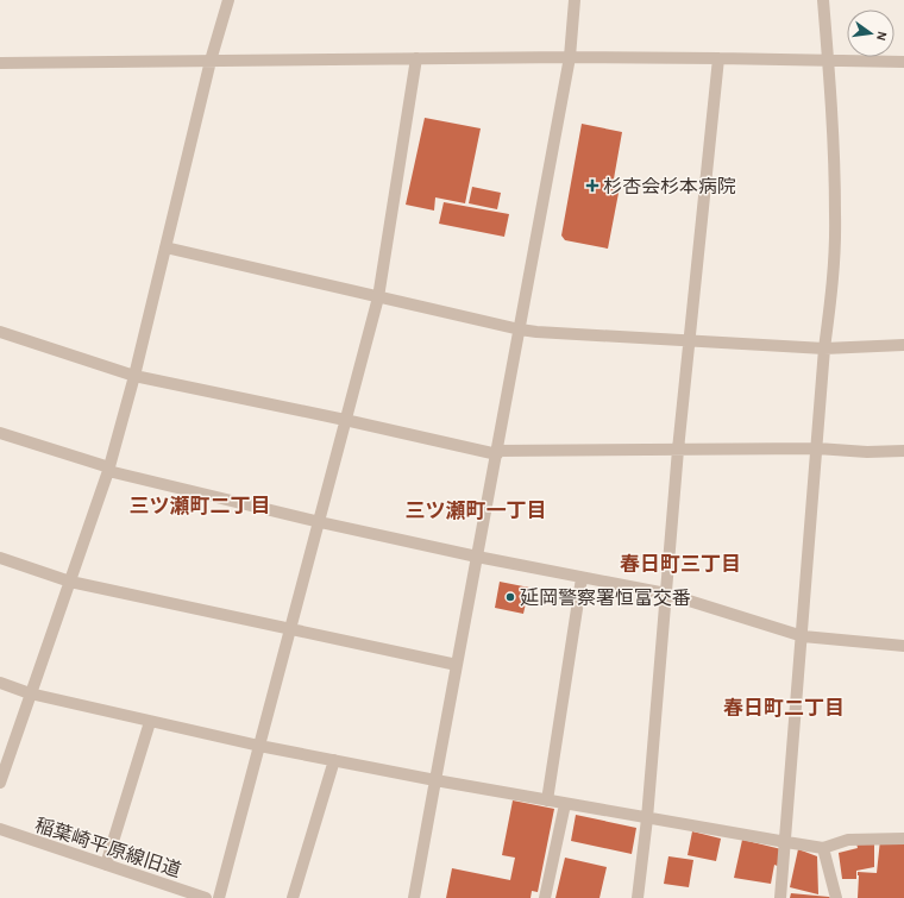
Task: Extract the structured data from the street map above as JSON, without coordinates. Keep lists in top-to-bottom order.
{
  "streets": {
    "street": ["稲葉崎平原線旧道"]
  },
  "districts": [
    "三ツ瀬町二丁目",
    "三ツ瀬町一丁目",
    "春日町三丁目",
    "春日町二丁目"
  ],
  "places": {
    "health": ["杉杏会杉本病院"],
    "other": ["延岡警察署恒富交番"]
  },
  "north": "right"
}
